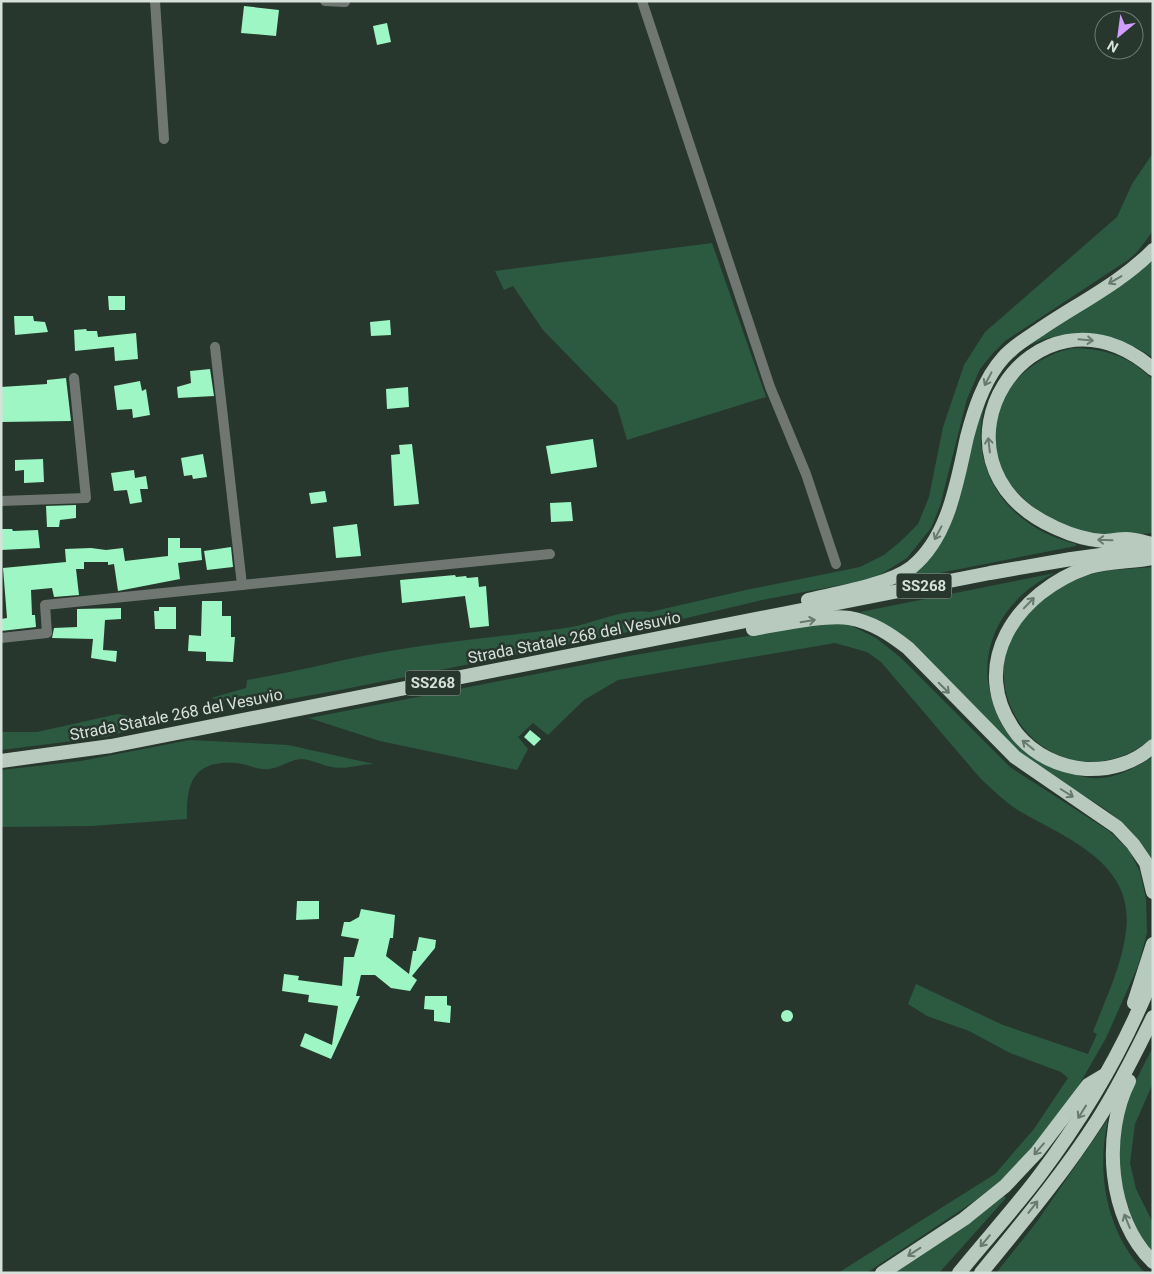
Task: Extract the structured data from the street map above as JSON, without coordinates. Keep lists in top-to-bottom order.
{
  "streets": {
    "highway": ["SS268", "Strada Statale 268 del Vesuvio"]
  },
  "north": "bottom left"
}
